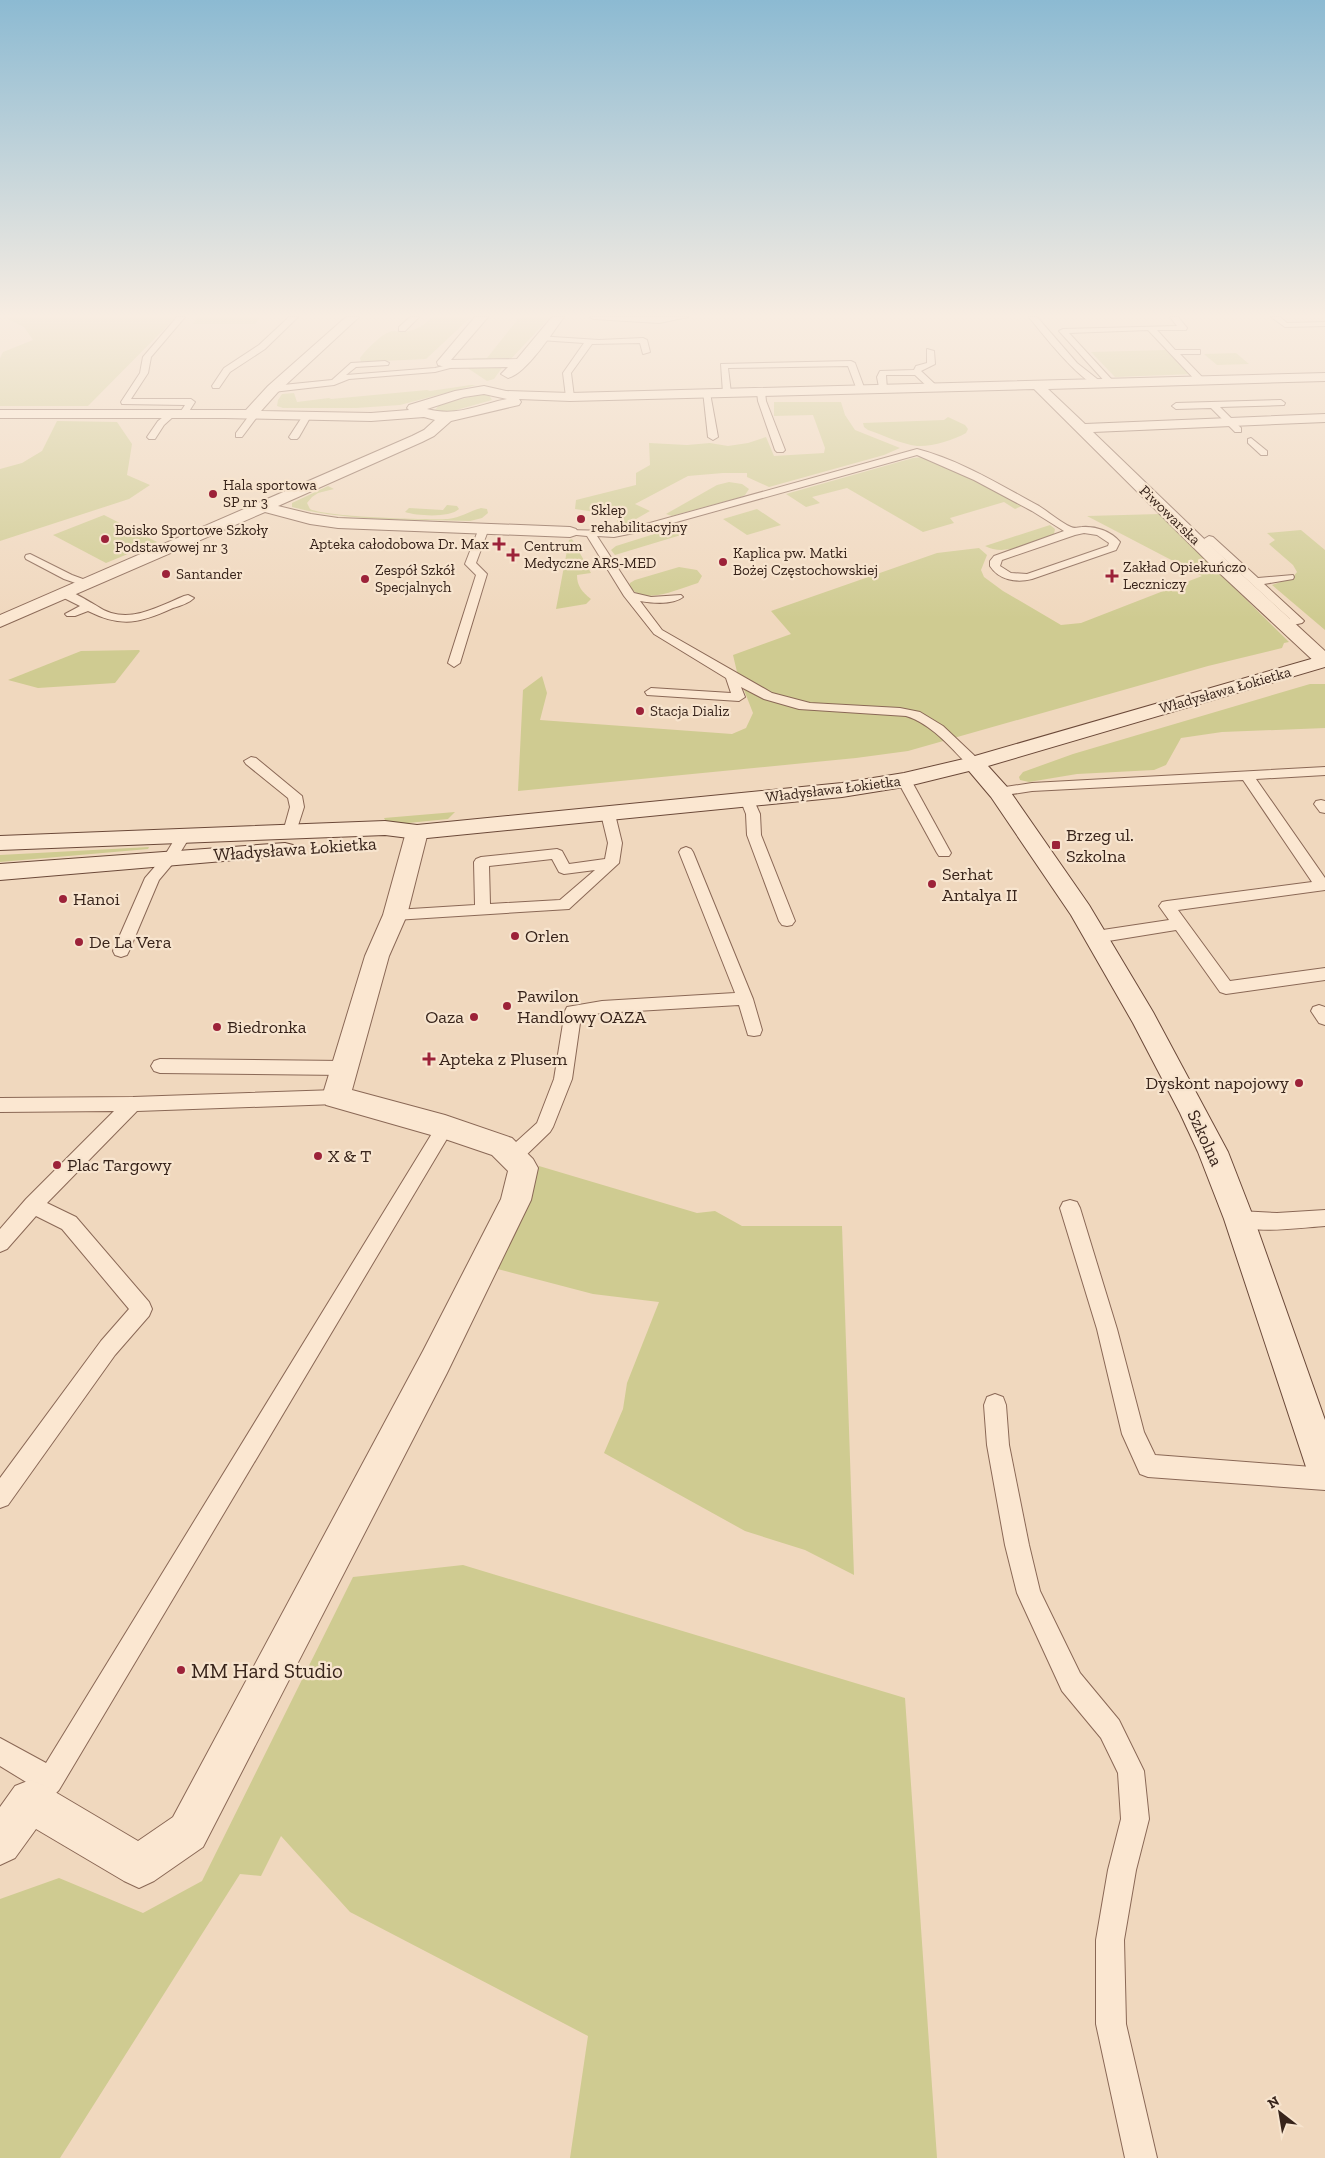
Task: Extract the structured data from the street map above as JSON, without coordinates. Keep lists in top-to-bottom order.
{
  "streets": {
    "street": ["Piwowarska", "Władysława Łokietka", "Szkolna"]
  },
  "crossings": [
    ["Piwowarska", "Władysława Łokietka"],
    ["Władysława Łokietka", "Szkolna"]
  ],
  "places": {
    "other": [
      "Hala sportowa SP nr 3",
      "Sklep rehabilitacyjny",
      "Boisko Sportowe Szkoły Podstawowej nr 3",
      "Kaplica pw. Matki Bożej Częstochowskiej",
      "Santander",
      "Zespół Szkół Specjalnych",
      "Stacja Dializ",
      "Serhat Antalya II",
      "Hanoi",
      "Orlen",
      "De La Vera",
      "Pawilon Handlowy OAZA",
      "Oaza",
      "Biedronka",
      "Dyskont napojowy",
      "X & T",
      "Plac Targowy",
      "MM Hard Studio"
    ],
    "health": [
      "Apteka całodobowa Dr. Max",
      "Centrum Medyczne ARS-MED",
      "Zakład Opiekuńczo Leczniczy",
      "Apteka z Plusem"
    ],
    "transit": ["Brzeg ul. Szkolna"]
  },
  "north": "top left"
}
